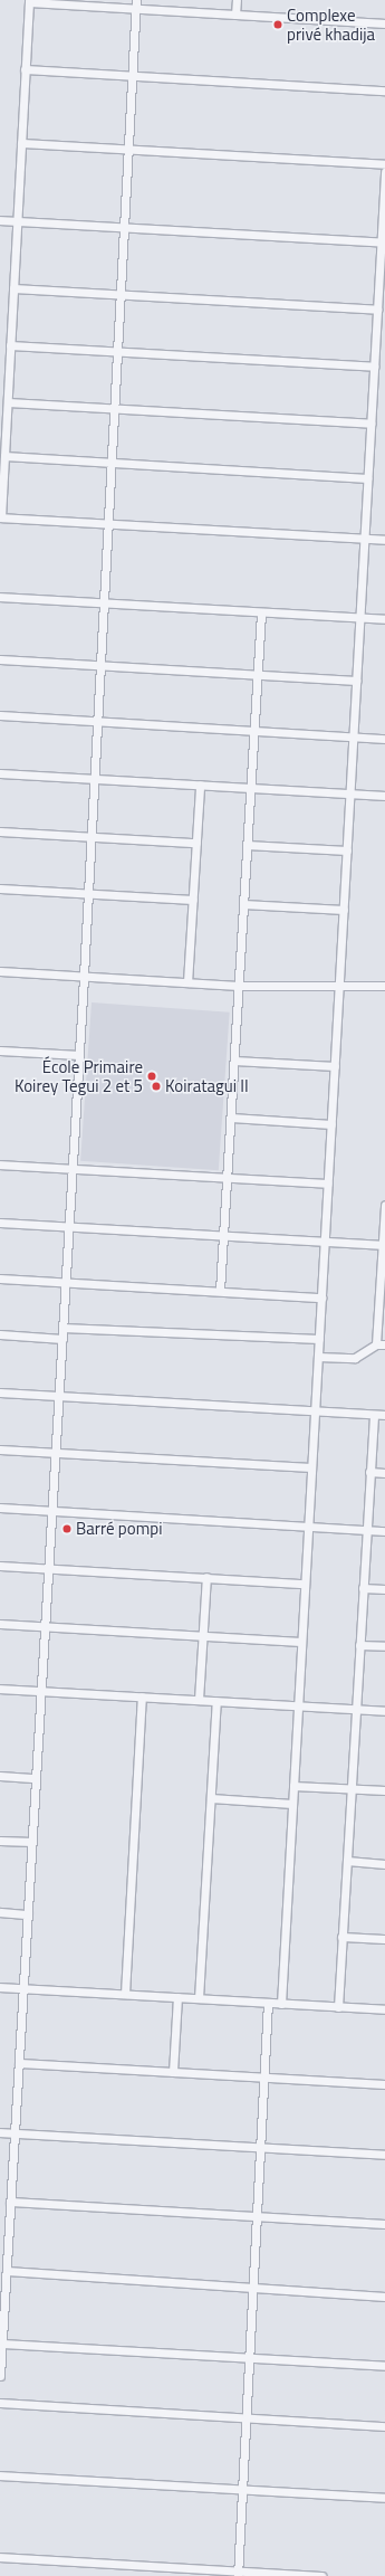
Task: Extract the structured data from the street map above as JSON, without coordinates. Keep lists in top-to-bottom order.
{
  "places": [
    "Complexe privé khadija",
    "École Primaire Koirey Tegui 2 et 5",
    "Koiratagui II",
    "Barré pompi"
  ]
}
